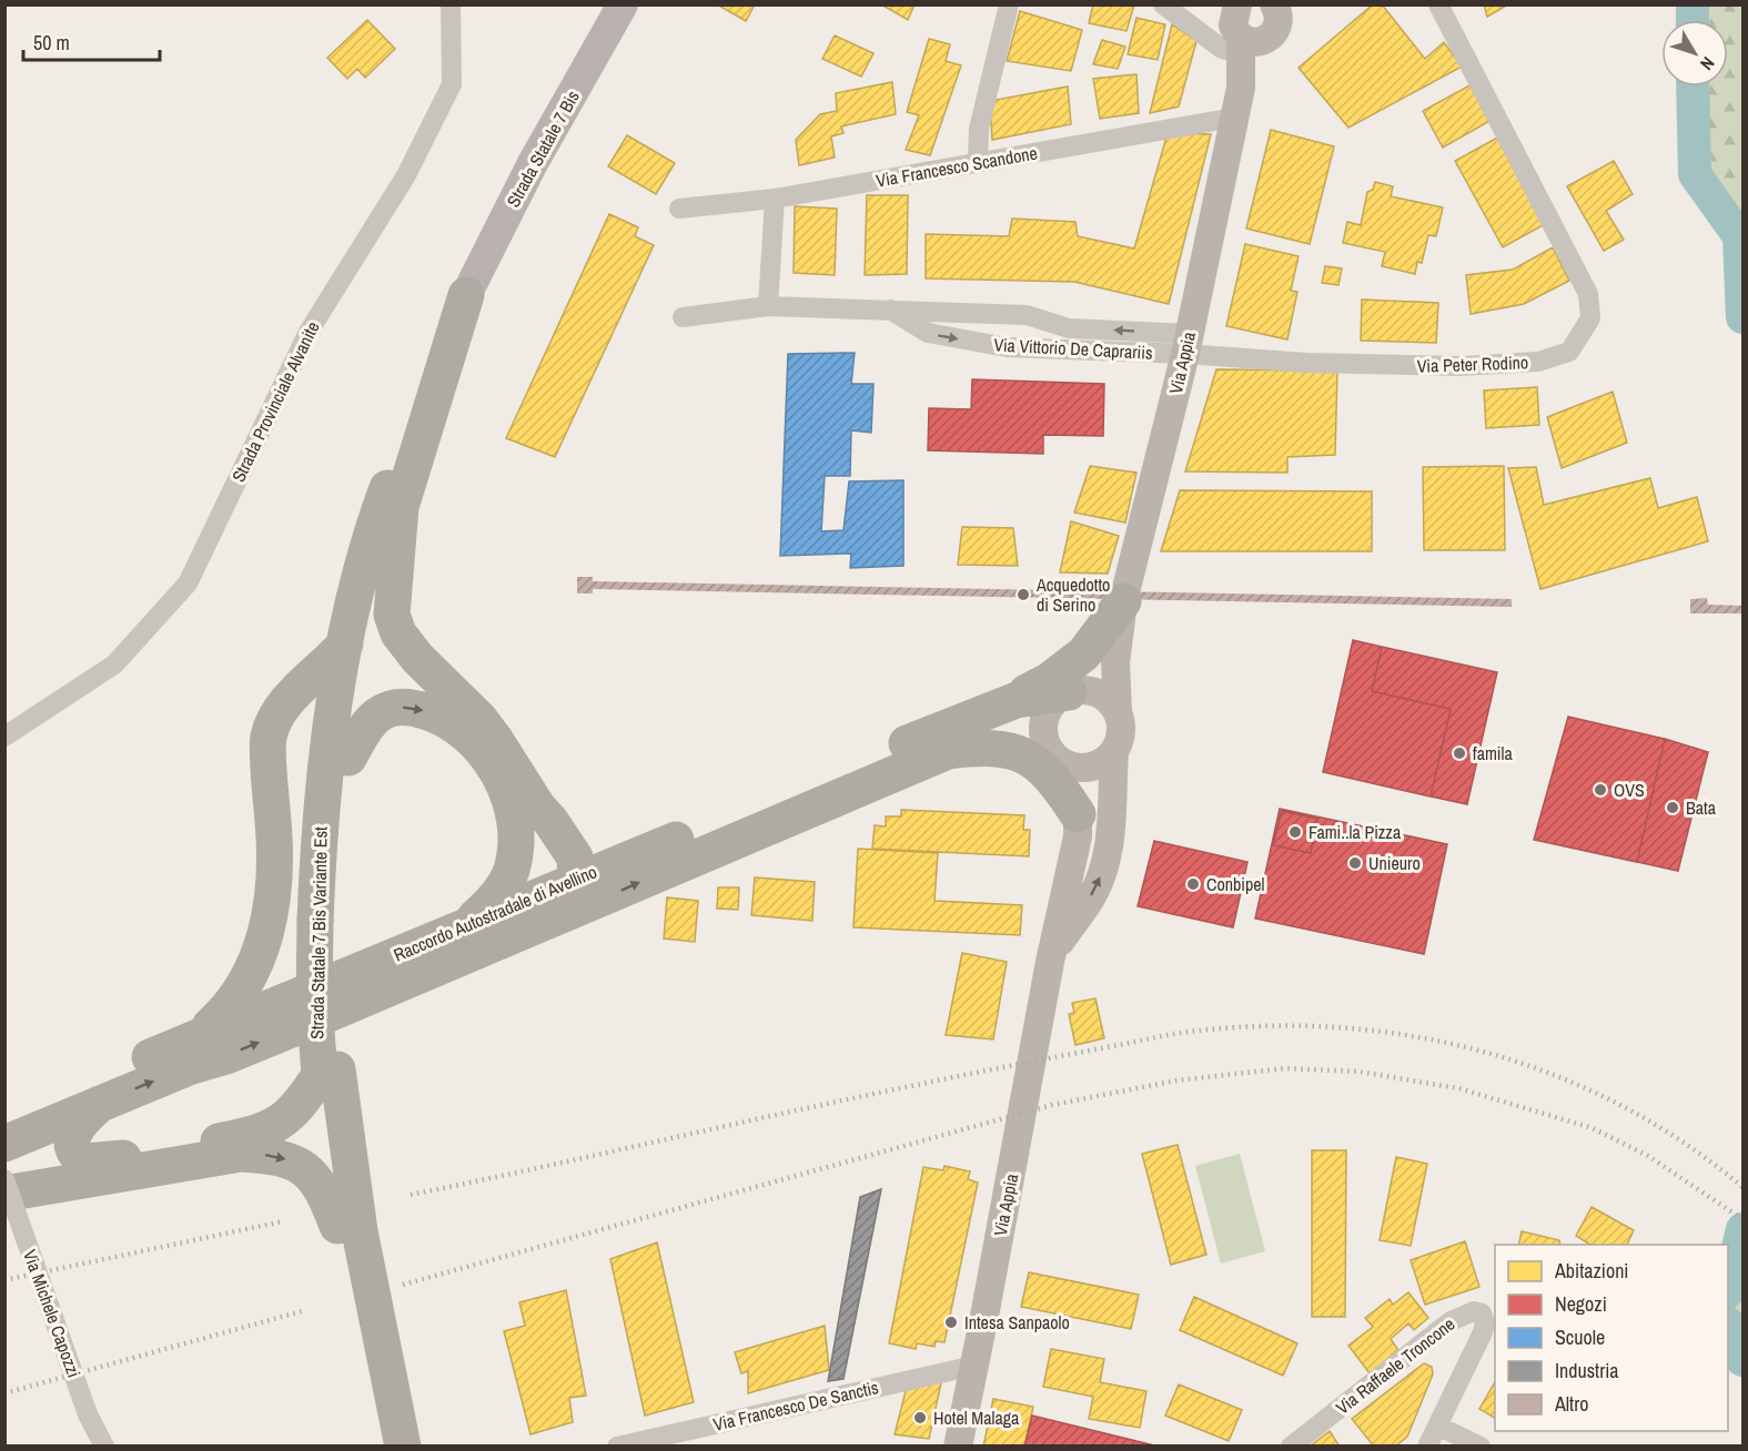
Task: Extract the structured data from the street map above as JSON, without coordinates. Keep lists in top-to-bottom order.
{
  "streets": {
    "highway": ["Raccordo Autostradale di Avellino", "Strada Statale 7 Bis Variante Est"],
    "main road": ["Strada Statale 7 Bis"],
    "street": [
      "Via Francesco Scandone",
      "Via Vittorio De Caprariis",
      "Via Appia",
      "Via Peter Rodino",
      "Strada Provinciale Alvanite",
      "Via Michele Capozzi",
      "Via Raffaele Troncone",
      "Via Francesco De Sanctis"
    ]
  },
  "crossings": [
    ["Via Francesco Scandone", "Via Appia"],
    ["Via Vittorio De Caprariis", "Via Appia"],
    ["Via Vittorio De Caprariis", "Via Peter Rodino"],
    ["Via Appia", "Via Peter Rodino"],
    ["Via Appia", "Via Francesco De Sanctis"]
  ],
  "places": [
    "Acquedotto di Serino",
    "famila",
    "OVS",
    "Bata",
    "Fami..la Pizza",
    "Unieuro",
    "Conbipel",
    "Intesa Sanpaolo",
    "Hotel Malaga"
  ],
  "legend": [
    "Abitazioni",
    "Negozi",
    "Scuole",
    "Industria",
    "Altro"
  ],
  "scale_bar": "50 m",
  "north": "bottom right"
}
